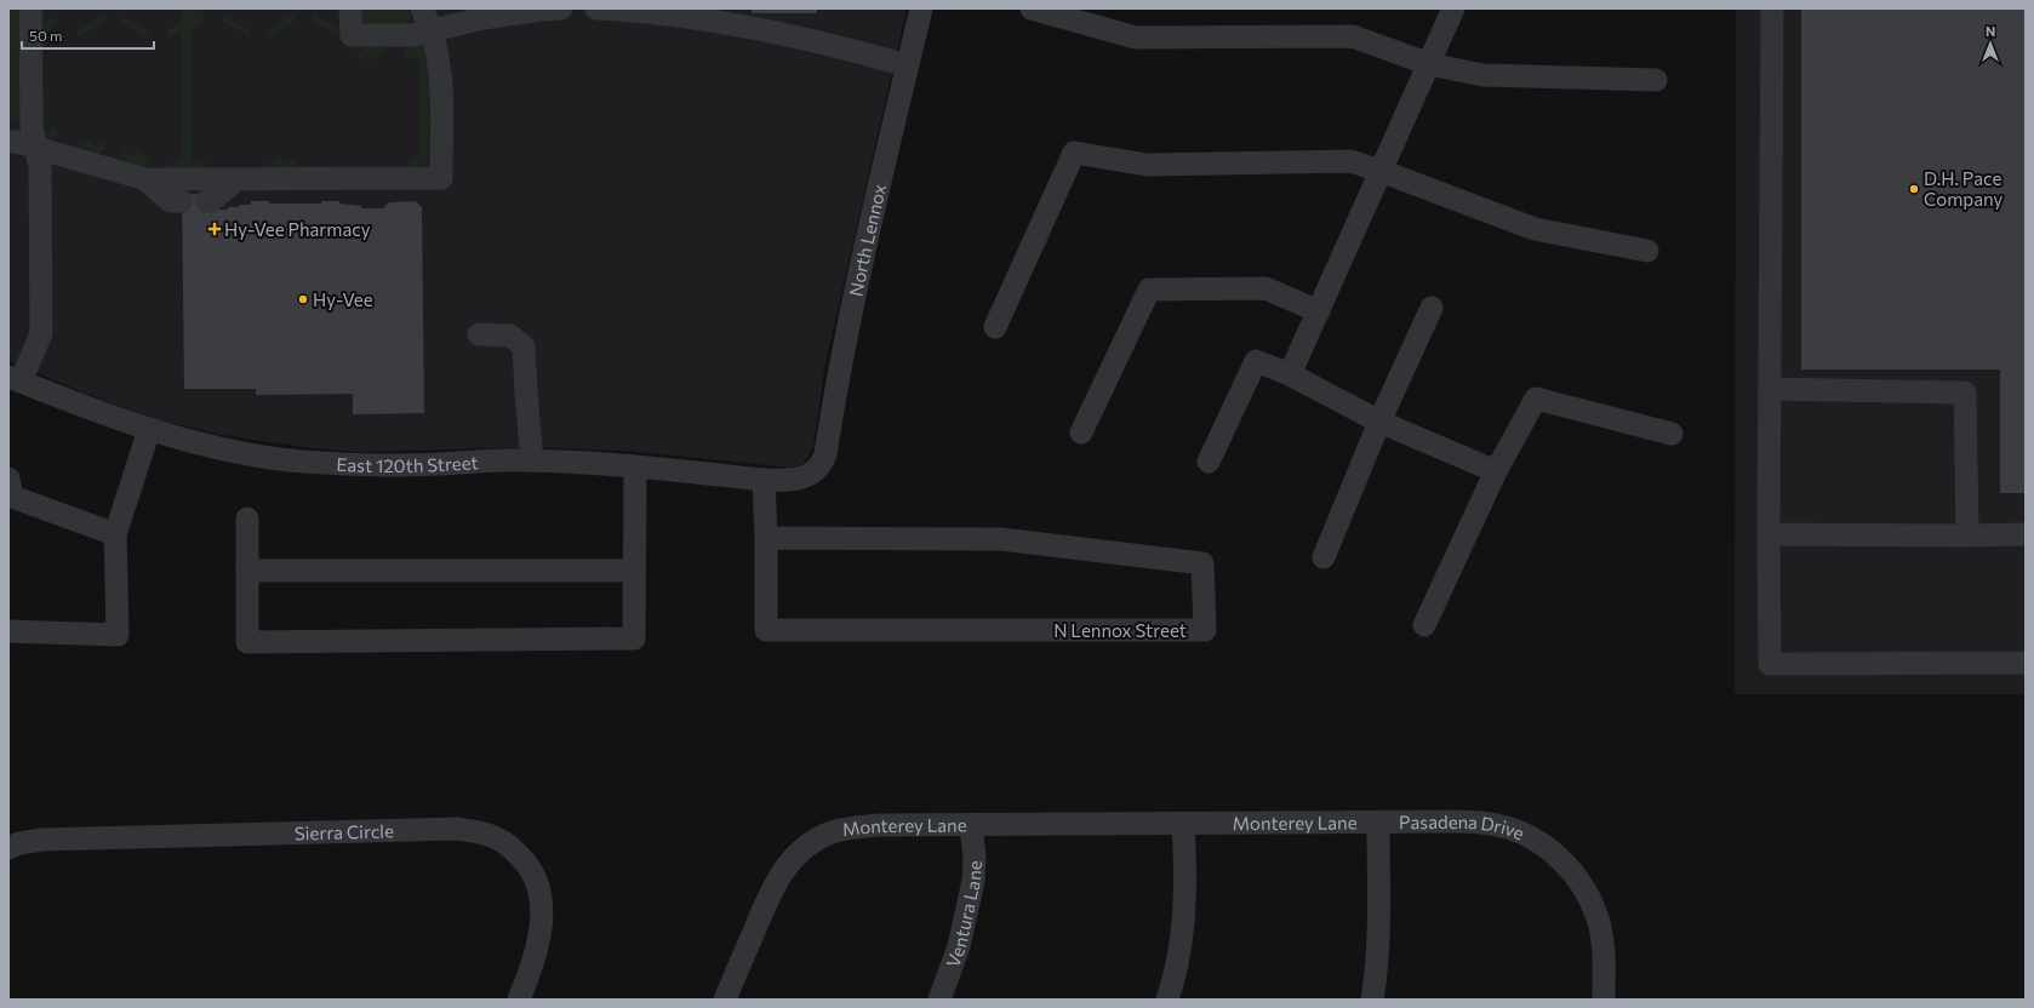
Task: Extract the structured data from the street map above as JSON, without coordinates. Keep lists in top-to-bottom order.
{
  "streets": {
    "street": [
      "North Lennox",
      "East 120th Street",
      "N Lennox Street",
      "Monterey Lane",
      "Pasadena Drive",
      "Sierra Circle",
      "Ventura Lane"
    ]
  },
  "crossings": [
    ["North Lennox", "East 120th Street"],
    ["East 120th Street", "N Lennox Street"],
    ["Monterey Lane", "Pasadena Drive"],
    ["Monterey Lane", "Ventura Lane"]
  ],
  "places": {
    "other": ["D.H. Pace Company", "Hy-Vee"],
    "health": ["Hy-Vee Pharmacy"]
  },
  "scale_bar": "50 m",
  "north": "top"
}
